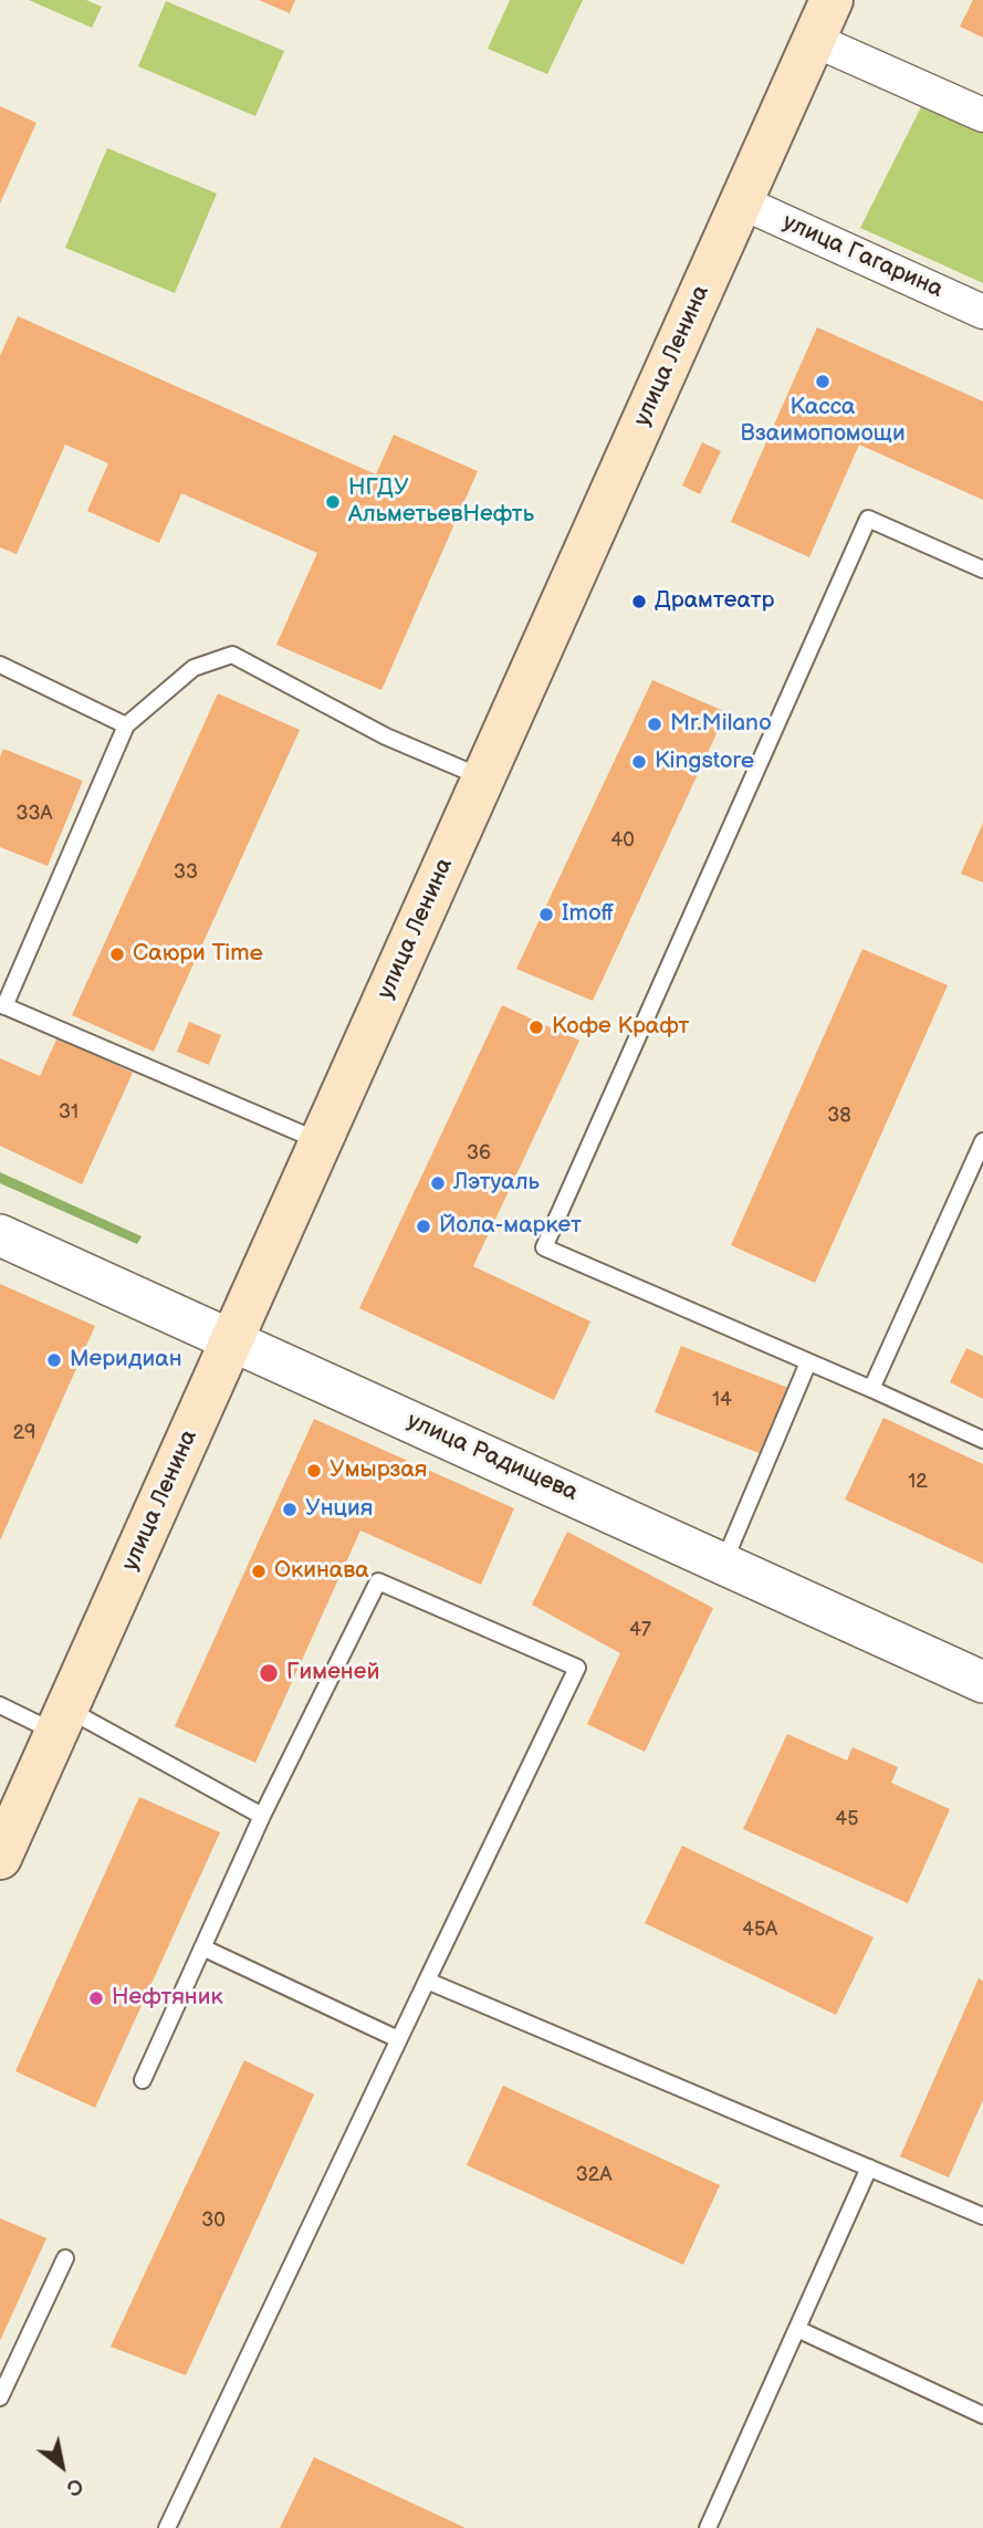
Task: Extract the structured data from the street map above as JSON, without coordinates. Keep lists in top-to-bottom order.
{
  "streets": {
    "main road": ["улица Ленина"],
    "street": ["улица Гагарина", "улица Радищева"]
  },
  "crossings": [
    ["улица Гагарина", "улица Ленина"],
    ["улица Ленина", "улица Радищева"]
  ],
  "places": [
    "Касса Взаимопомощи",
    "НГДУ АльметьевНефть",
    "Драмтеатр",
    "Mr.Milano",
    "Kingstore",
    "Imoff",
    "Саюри Time",
    "Кофе Крафт",
    "Лэтуаль",
    "Йола-маркет",
    "Меридиан",
    "Умырзая",
    "Унция",
    "Окинава",
    "Гименей",
    "Нефтяник"
  ],
  "house_numbers": [
    "33А",
    "40",
    "33",
    "31",
    "38",
    "36",
    "14",
    "29",
    "12",
    "47",
    "45",
    "45А",
    "32А",
    "30"
  ],
  "north": "bottom right"
}
